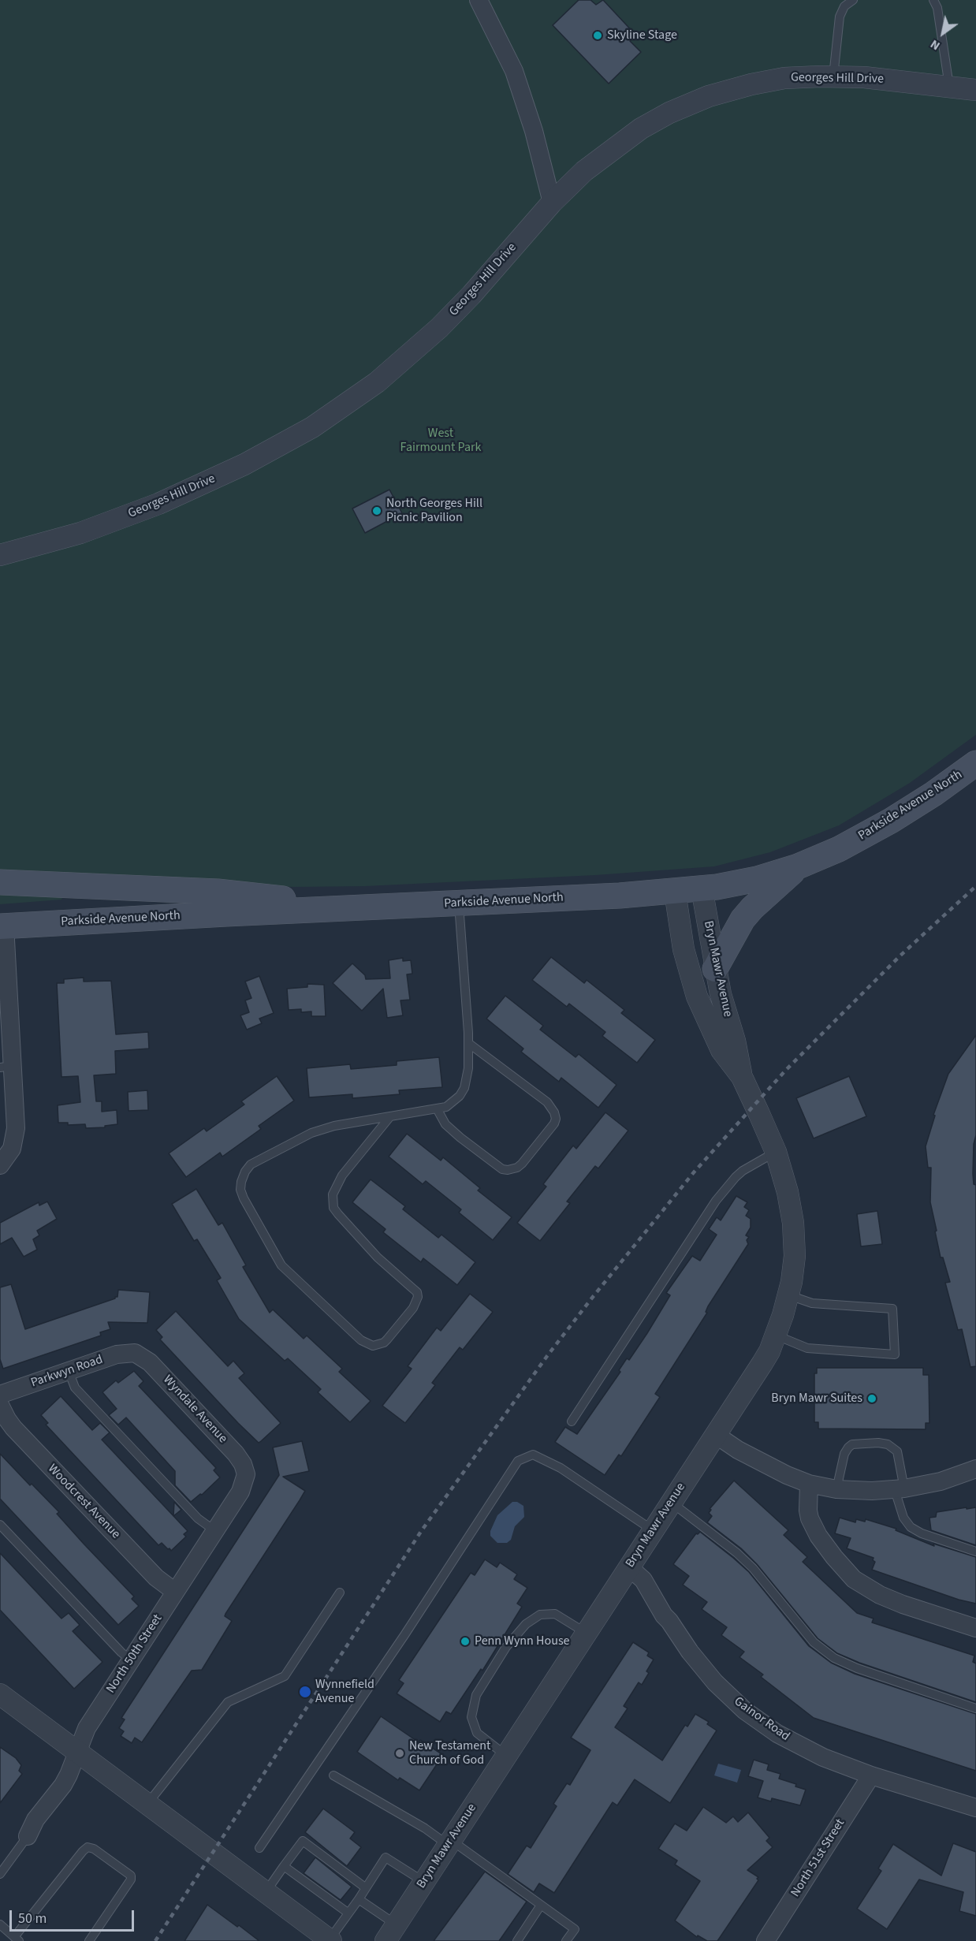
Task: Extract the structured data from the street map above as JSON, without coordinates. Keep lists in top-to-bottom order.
{
  "streets": {
    "main road": ["Parkside Avenue North"],
    "street": [
      "Georges Hill Drive",
      "Bryn Mawr Avenue",
      "Parkwyn Road",
      "Wyndale Avenue",
      "Woodcrest Avenue",
      "North 50th Street",
      "Gainor Road",
      "North 51st Street"
    ]
  },
  "crossings": [
    ["Parkside Avenue North", "Bryn Mawr Avenue"],
    ["Bryn Mawr Avenue", "Gainor Road"],
    ["Parkwyn Road", "Wyndale Avenue"],
    ["Wyndale Avenue", "North 50th Street"],
    ["Woodcrest Avenue", "North 50th Street"],
    ["Gainor Road", "North 51st Street"]
  ],
  "parks": ["West Fairmount Park"],
  "places": [
    "Skyline Stage",
    "North Georges Hill Picnic Pavilion",
    "Bryn Mawr Suites",
    "Penn Wynn House",
    "Wynnefield Avenue",
    "New Testament Church of God"
  ],
  "scale_bar": "50 m",
  "north": "bottom left"
}
